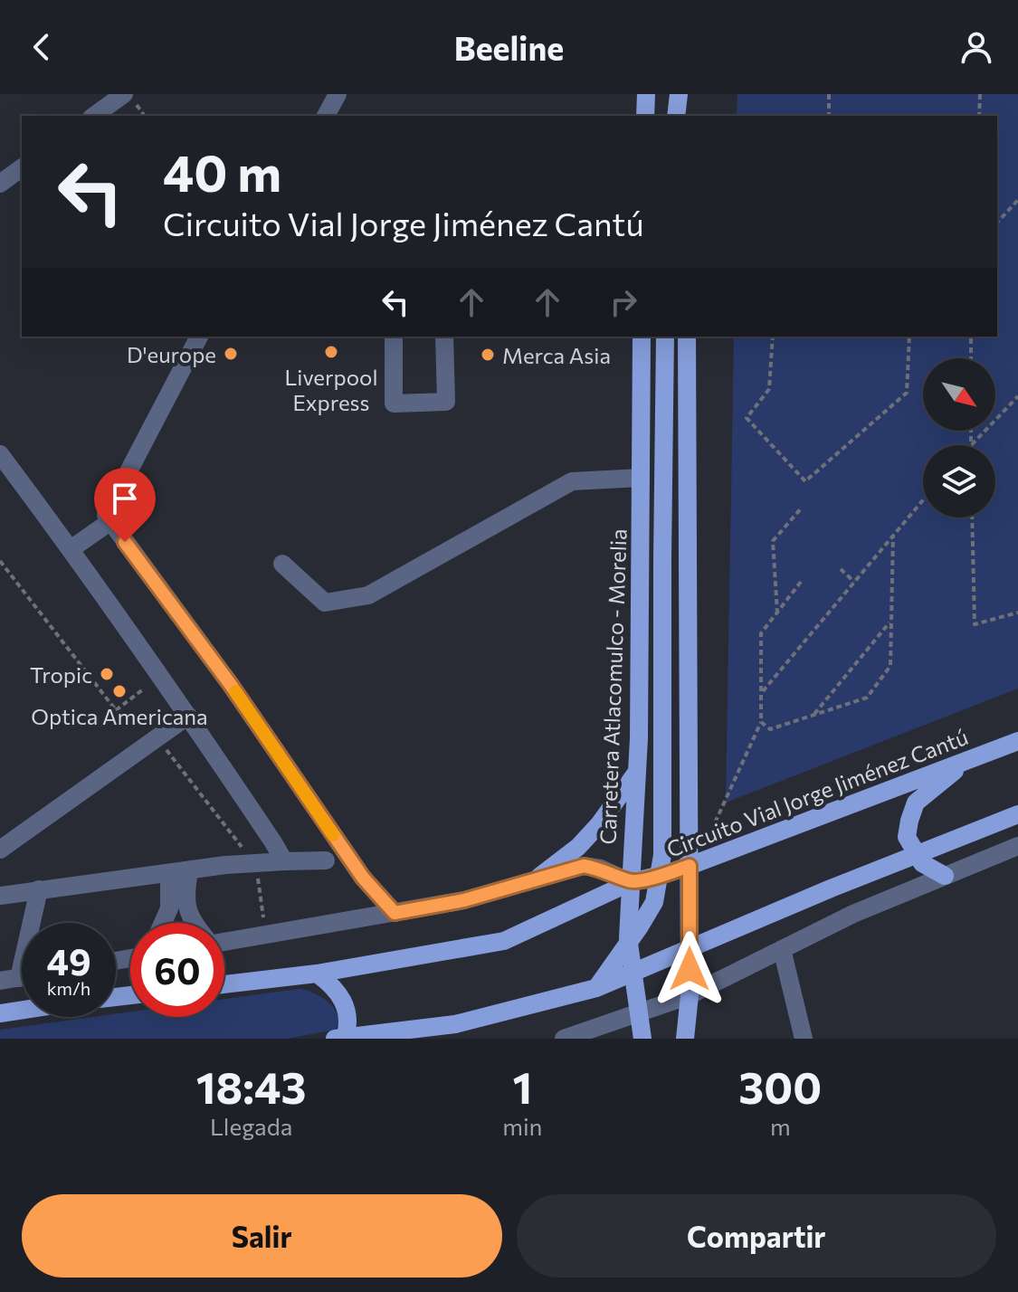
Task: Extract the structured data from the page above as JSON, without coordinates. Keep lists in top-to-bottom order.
{
  "streets": {
    "main road": ["Carretera Atlacomulco - Morelia", "Circuito Vial Jorge Jiménez Cantú"]
  },
  "crossings": [
    ["Carretera Atlacomulco - Morelia", "Circuito Vial Jorge Jiménez Cantú"]
  ],
  "places": [
    "Liverpool Express",
    "D'europe",
    "Merca Asia",
    "Tropic",
    "Optica Americana"
  ],
  "north": "bottom right",
  "page": {
    "header": "Beeline",
    "turn": ["40 m", "Circuito Vial Jorge Jiménez Cantú"],
    "speed": "49 km/h",
    "limit": "60",
    "eta": [
      "18:43",
      "Llegada",
      "1",
      "min",
      "300",
      "m"
    ],
    "buttons": ["Salir", "Compartir"]
  }
}
